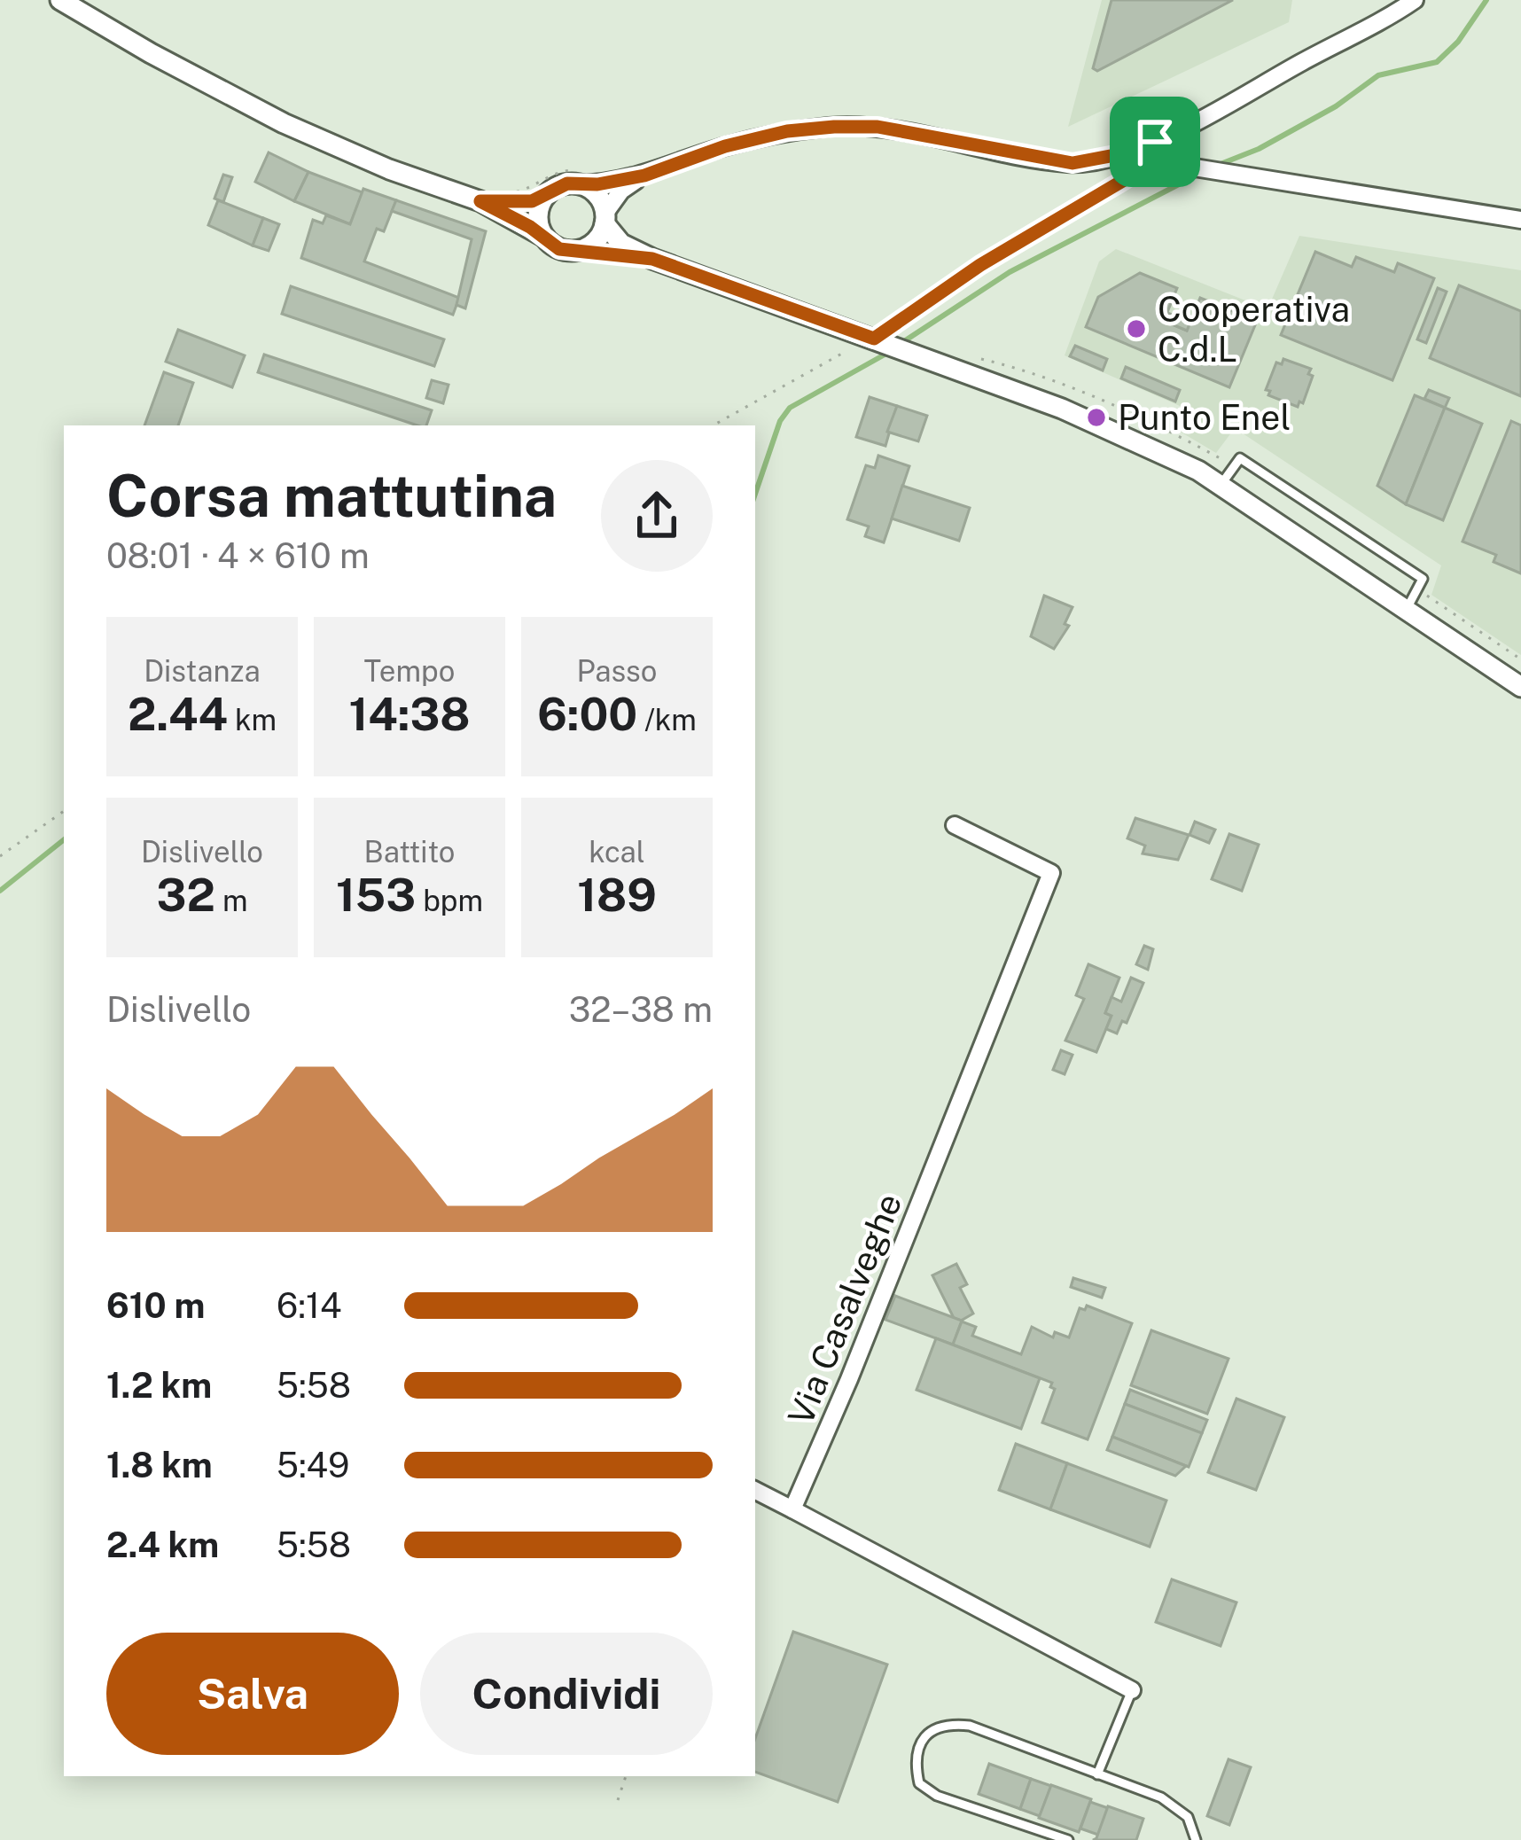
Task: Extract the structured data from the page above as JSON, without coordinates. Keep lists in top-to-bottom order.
{
  "streets": {
    "street": ["Via Casalveghe"]
  },
  "places": ["Cooperativa C.d.L", "Punto Enel"],
  "page": {
    "heading": ["Corsa mattutina", "08:01 · 4 × 610 m"],
    "stats": [
      ["Distanza", "2.44 km"],
      ["Tempo", "14:38"],
      ["Passo", "6:00 /km"],
      ["Dislivello", "32 m"],
      ["Battito", "153 bpm"],
      ["kcal", "189"]
    ],
    "chart": ["Dislivello", "32–38 m"],
    "list": [
      {
        "name": "610 m",
        "note": "6:14"
      },
      {
        "name": "1.2 km",
        "note": "5:58"
      },
      {
        "name": "1.8 km",
        "note": "5:49"
      },
      {
        "name": "2.4 km",
        "note": "5:58"
      }
    ],
    "buttons": ["Salva", "Condividi"]
  }
}
